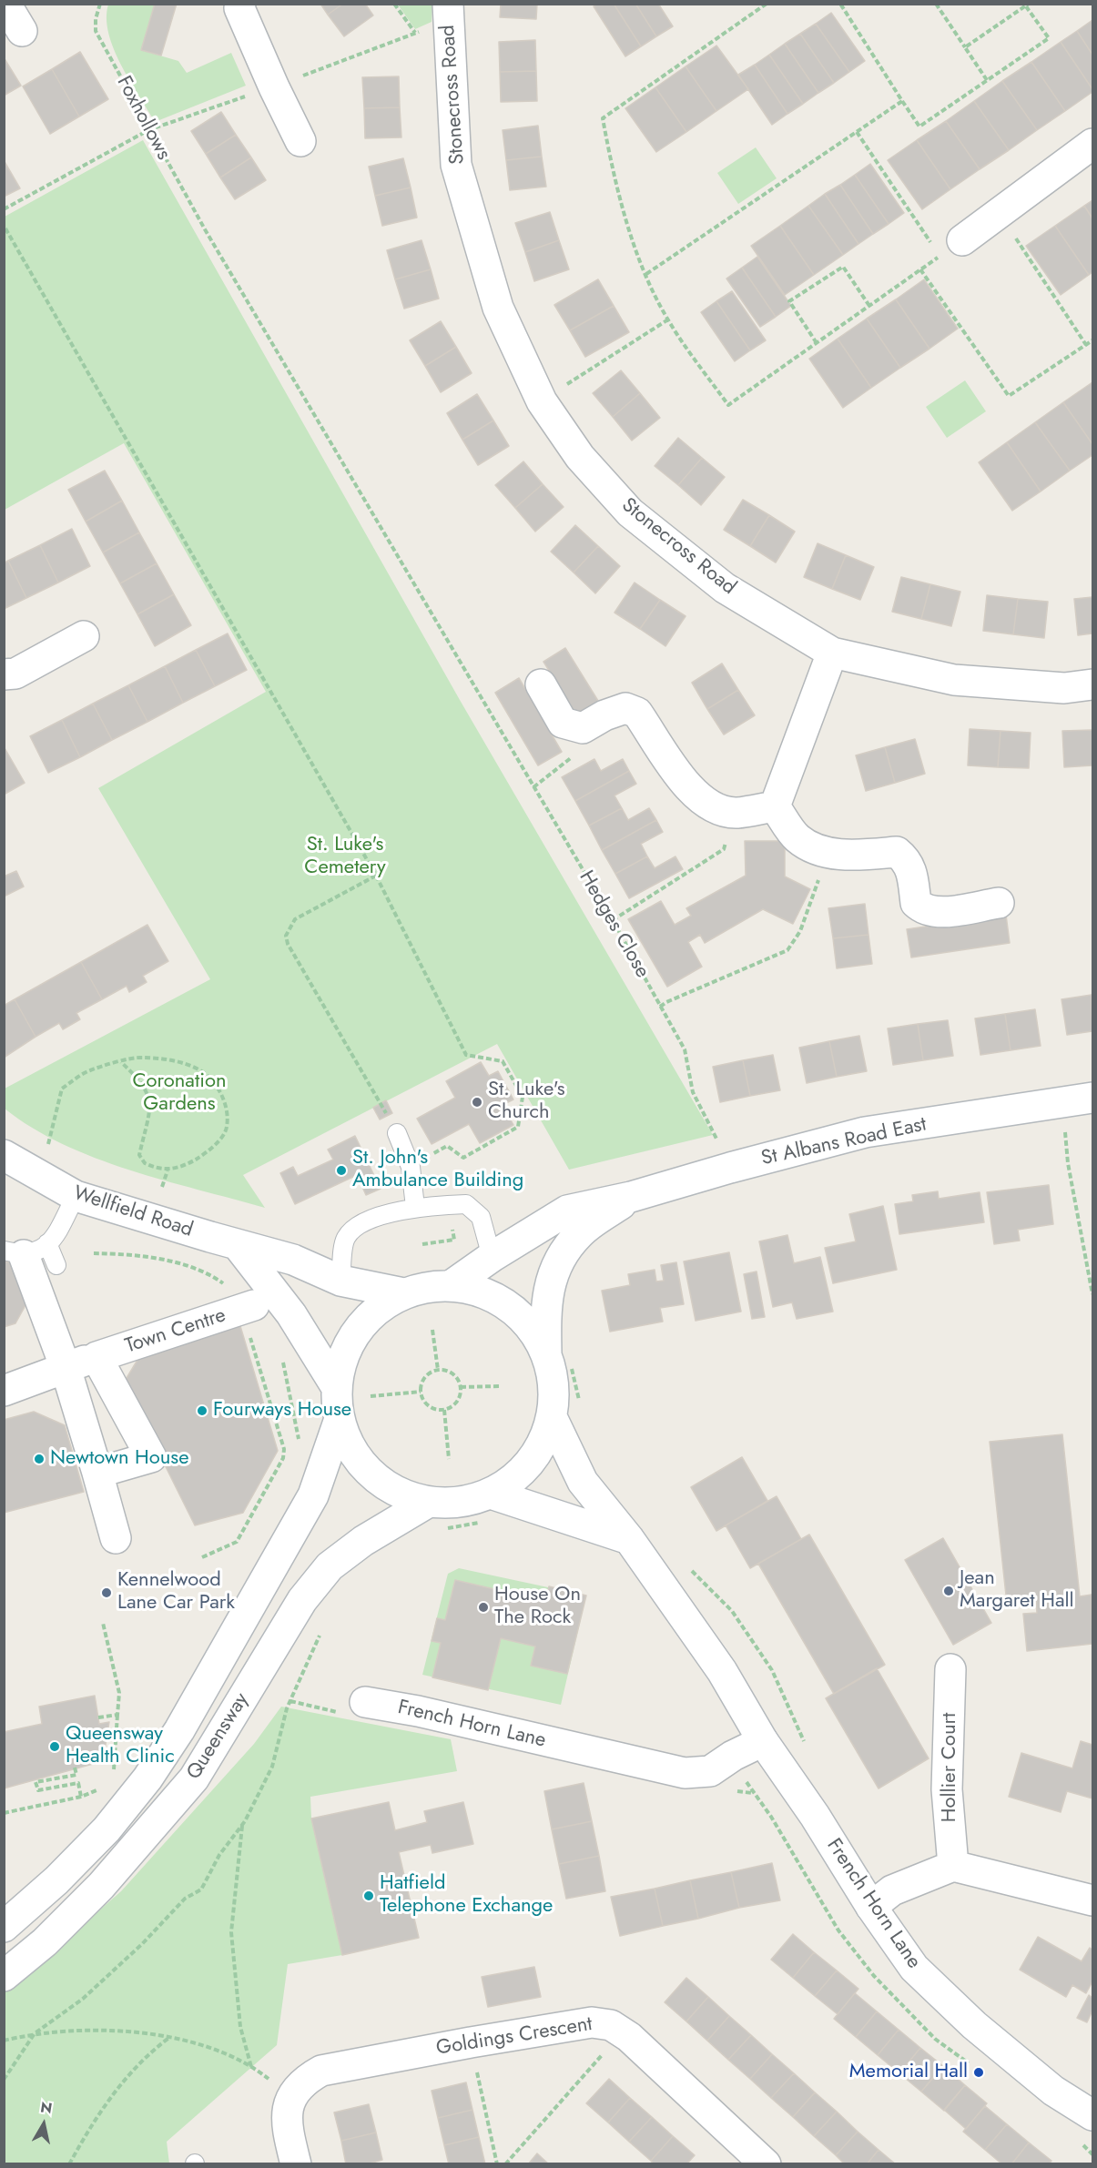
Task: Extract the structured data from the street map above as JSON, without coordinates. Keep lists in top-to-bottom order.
{
  "streets": {
    "main road": [
      "Stonecross Road",
      "St Albans Road East",
      "Wellfield Road",
      "Town Centre",
      "French Horn Lane",
      "Queensway",
      "Hollier Court",
      "Goldings Crescent"
    ],
    "path": ["Foxhollows", "Hedges Close"]
  },
  "crossings": [
    ["Foxhollows", "Hedges Close"],
    ["Hedges Close", "St Albans Road East"]
  ],
  "parks": ["St. Luke's Cemetery", "Coronation Gardens"],
  "places": [
    "St. Luke's Church",
    "St. John's Ambulance Building",
    "Fourways House",
    "Newtown House",
    "Jean Margaret Hall",
    "Kennelwood Lane Car Park",
    "House On The Rock",
    "Queensway Health Clinic",
    "Hatfield Telephone Exchange",
    "Memorial Hall"
  ],
  "north": "top"
}
